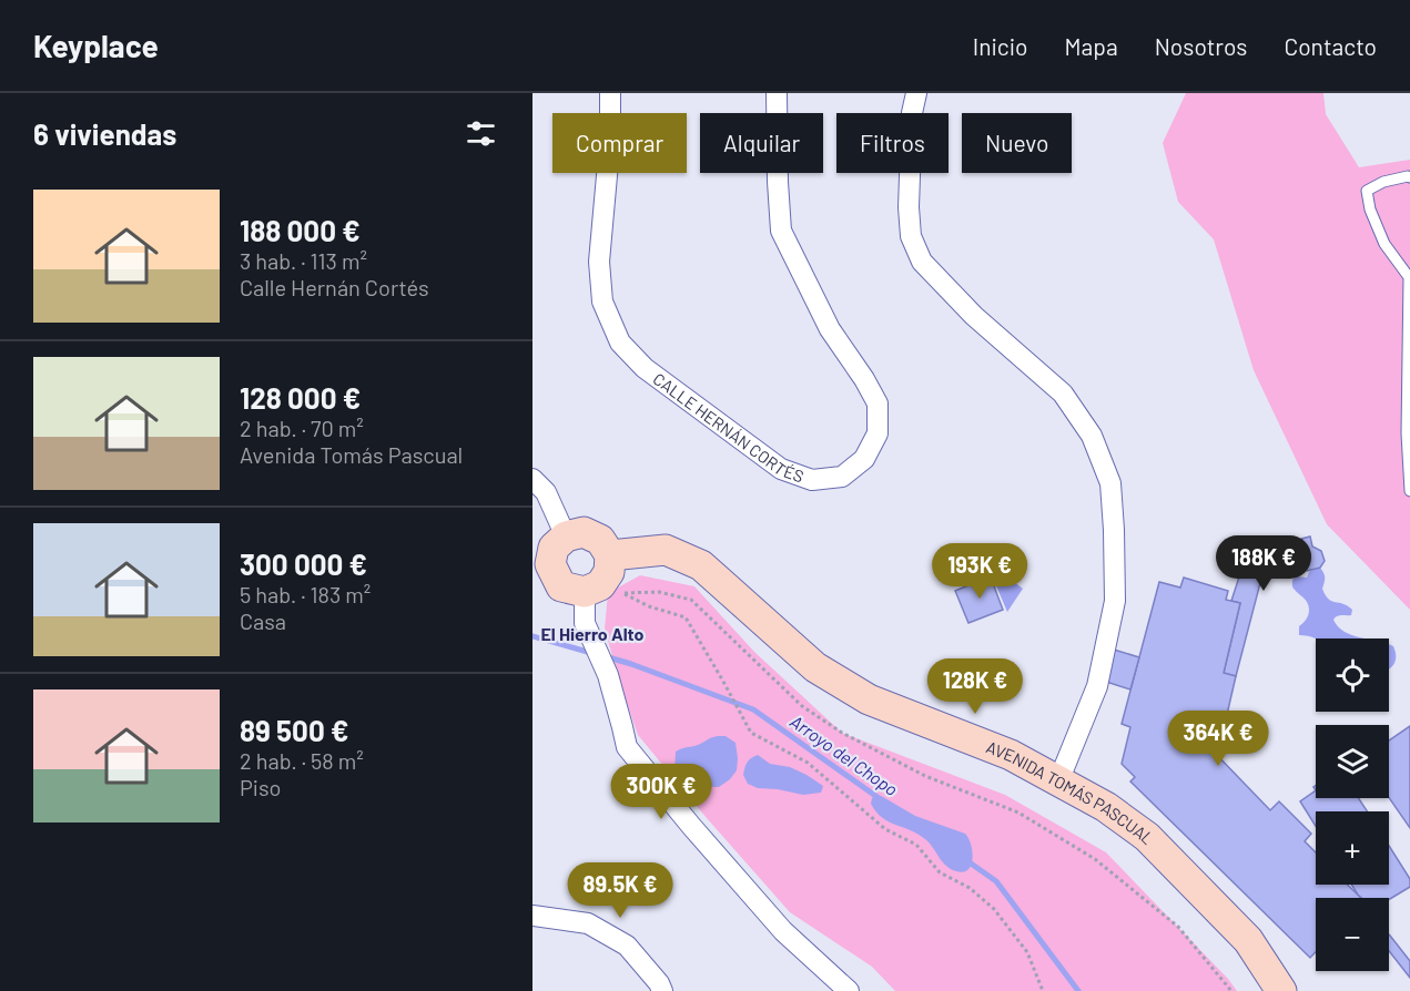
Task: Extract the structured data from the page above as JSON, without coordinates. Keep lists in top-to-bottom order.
{
  "streets": {
    "street": ["CALLE HERNÁN CORTÉS", "AVENIDA TOMÁS PASCUAL"]
  },
  "districts": ["El Hierro Alto"],
  "water": ["Arroyo del Chopo"],
  "page": {
    "header": "Keyplace",
    "nav": [
      "Inicio",
      "Mapa",
      "Nosotros",
      "Contacto"
    ],
    "heading": "6 viviendas",
    "chip": [
      "Comprar",
      "Alquilar",
      "Filtros",
      "Nuevo"
    ],
    "list": [
      {
        "name": "188 000 €",
        "note": "3 hab. · 113 m² · Calle Hernán Cortés"
      },
      {
        "name": "128 000 €",
        "note": "2 hab. · 70 m² · Avenida Tomás Pascual"
      },
      {
        "name": "300 000 €",
        "note": "5 hab. · 183 m² · Casa"
      },
      {
        "name": "89 500 €",
        "note": "2 hab. · 58 m² · Piso"
      }
    ],
    "price": [
      "188K €",
      "193K €",
      "128K €",
      "364K €",
      "300K €",
      "89.5K €"
    ],
    "map_buttons": ["+", "−"]
  }
}
